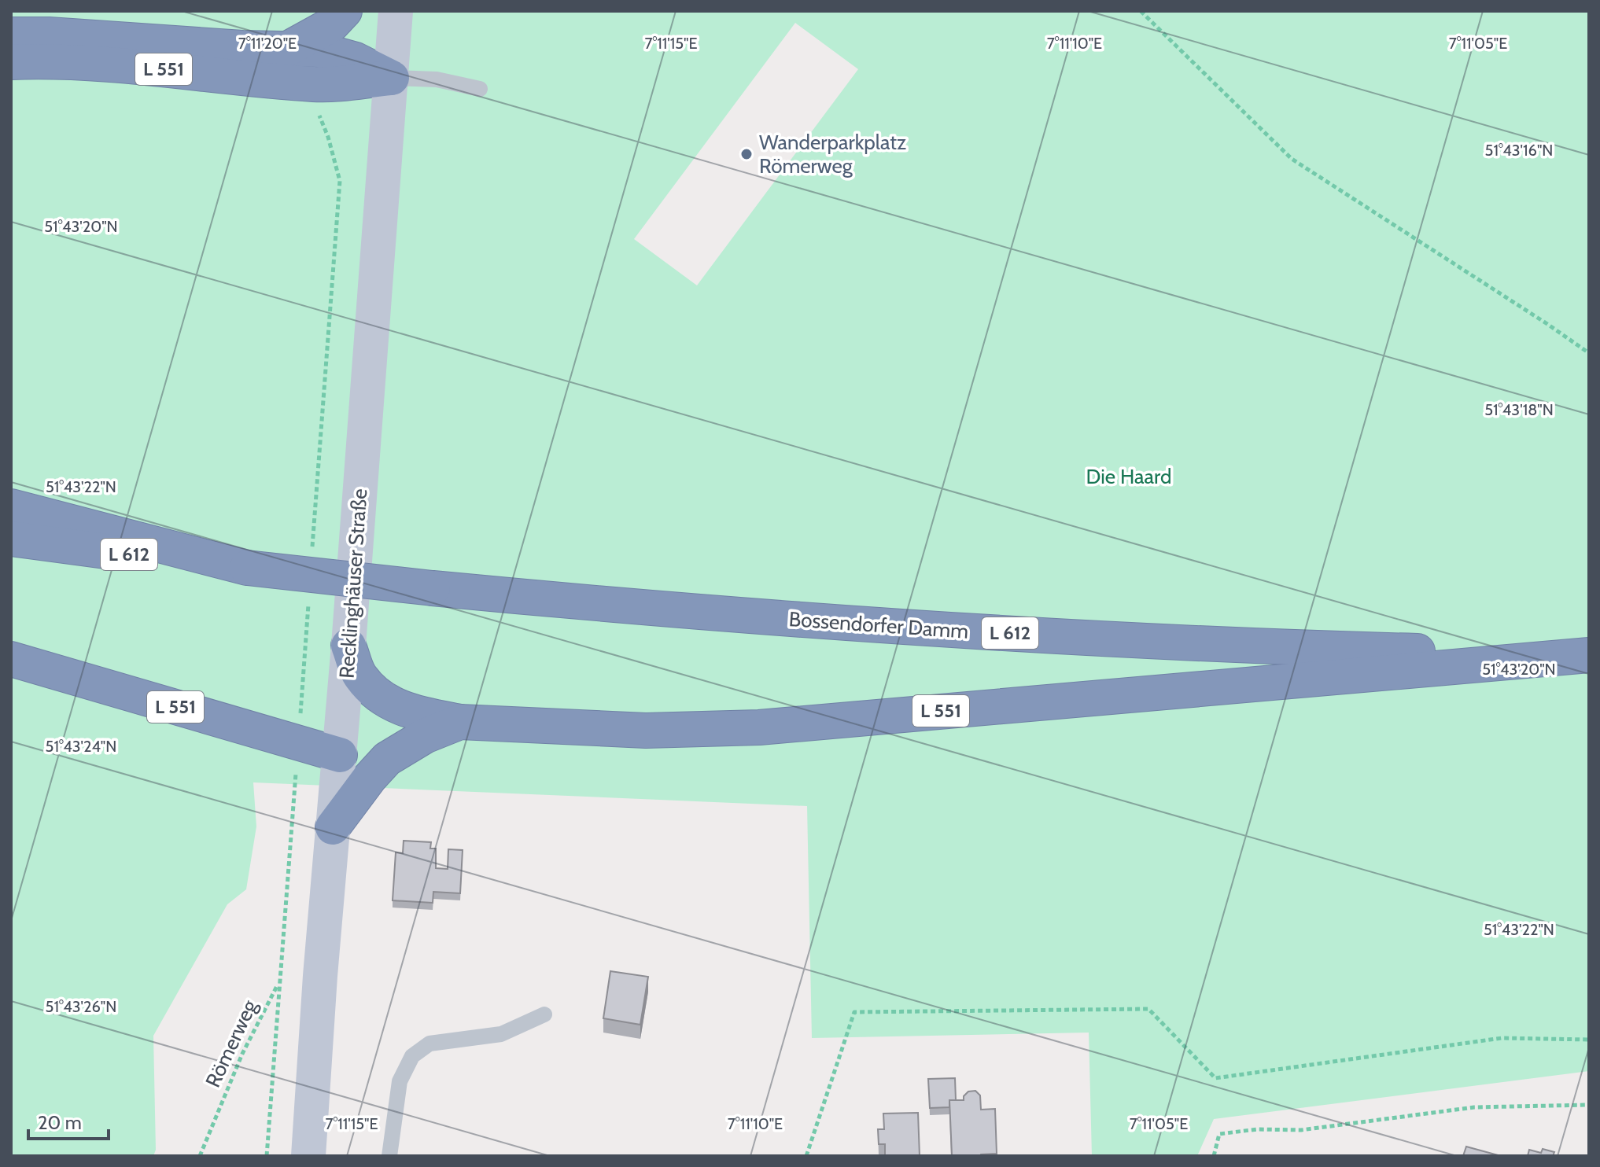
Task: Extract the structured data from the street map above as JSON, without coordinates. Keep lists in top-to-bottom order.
{
  "streets": {
    "highway": ["L 551", "L 612", "Bossendorfer Damm"],
    "main road": ["Recklinghäuser Straße"],
    "path": ["Römerweg"]
  },
  "crossings": [
    ["L 551", "Recklinghäuser Straße"],
    ["L 551", "Bossendorfer Damm"],
    ["L 612", "Bossendorfer Damm"]
  ],
  "parks": ["Die Haard"],
  "places": ["Wanderparkplatz Römerweg"],
  "scale_bar": "20 m",
  "coordinates": [
    "7°11'20\"E",
    "7°11'15\"E",
    "7°11'10\"E",
    "7°11'05\"E",
    "51°43'16\"N",
    "51°43'20\"N",
    "51°43'18\"N",
    "51°43'22\"N",
    "51°43'24\"N",
    "51°43'26\"N"
  ]
}
